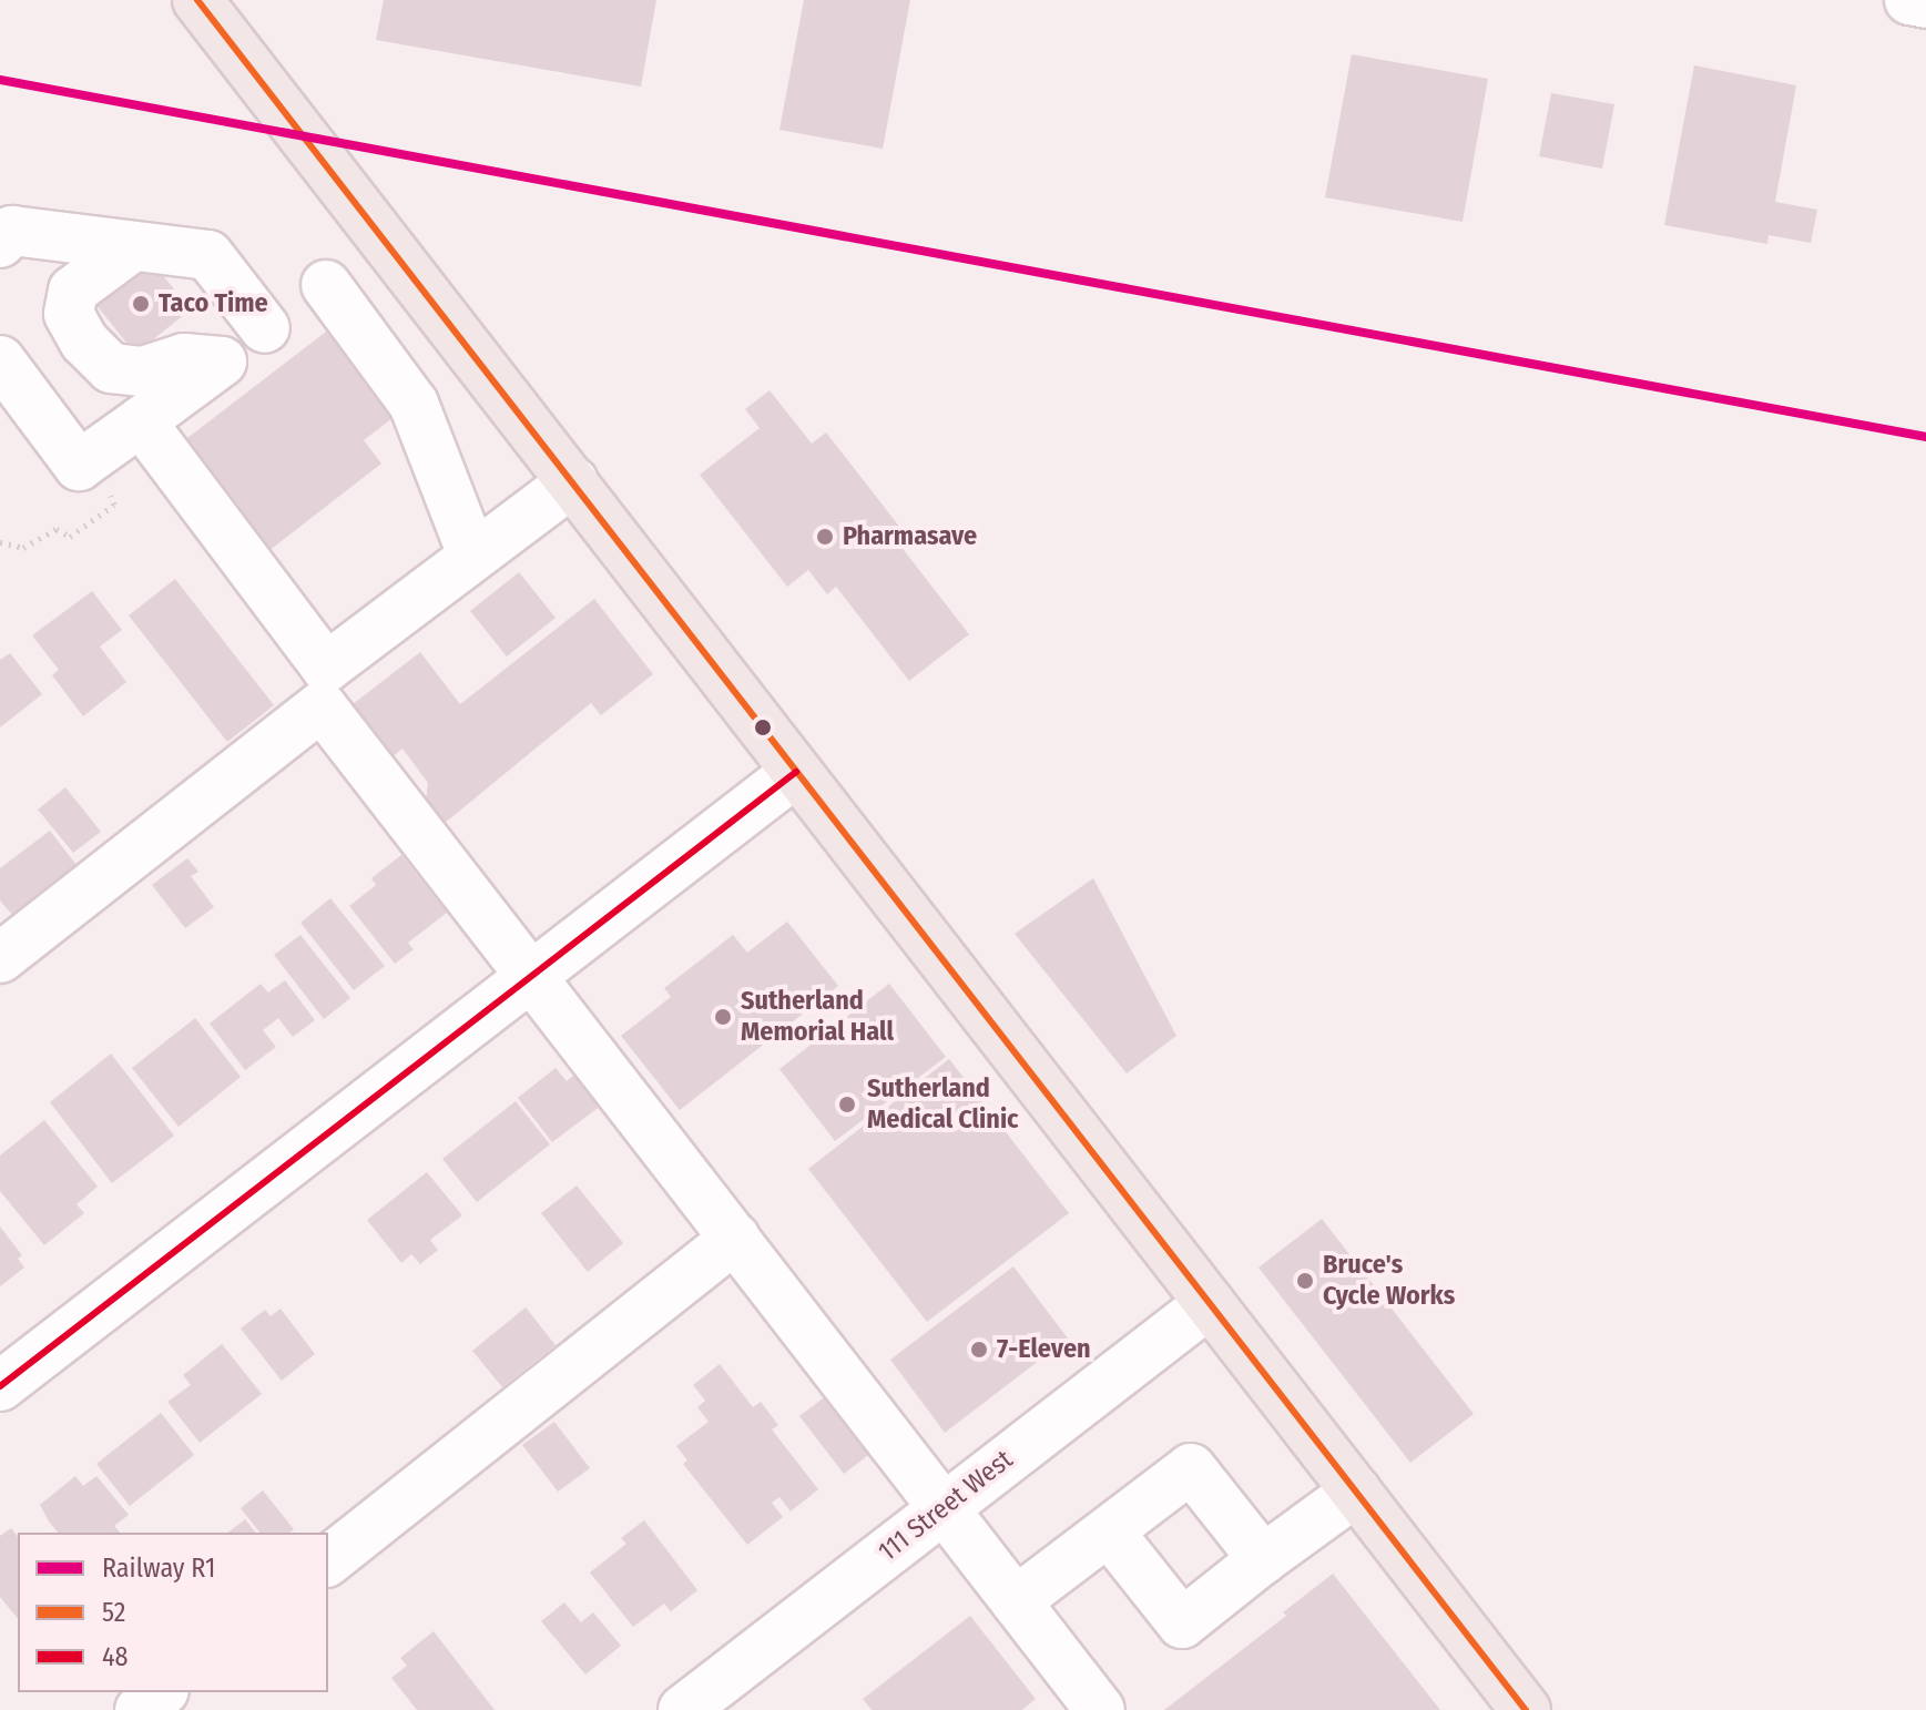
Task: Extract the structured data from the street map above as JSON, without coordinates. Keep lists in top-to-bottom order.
{
  "streets": {
    "street": ["111 Street West"]
  },
  "places": [
    "Taco Time",
    "Pharmasave",
    "Sutherland Memorial Hall",
    "Sutherland Medical Clinic",
    "Bruce's Cycle Works",
    "7-Eleven"
  ],
  "lines": ["transit line 52", "rail line R1", "transit line 48"],
  "legend": ["Railway R1", "52", "48"]
}
